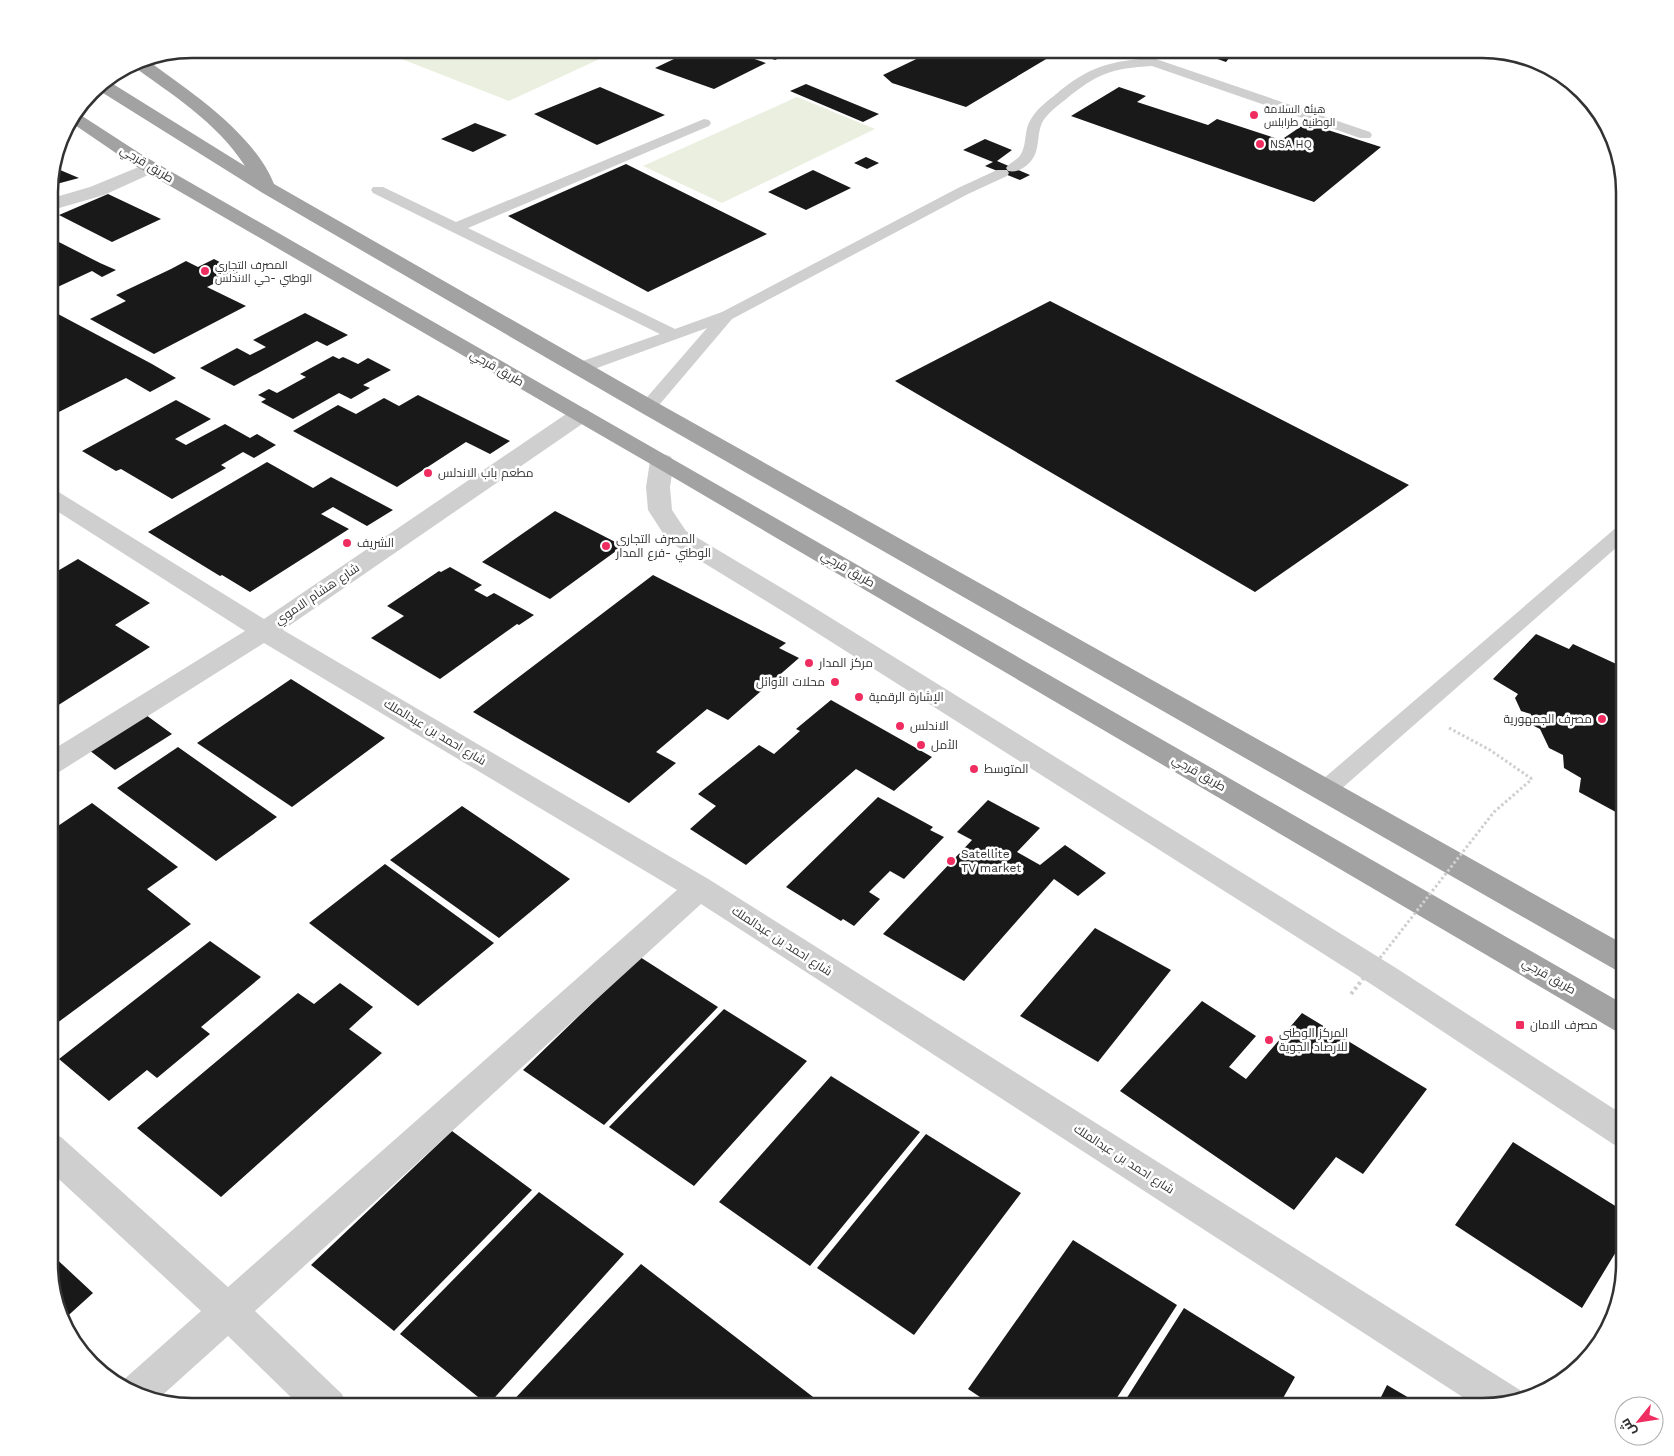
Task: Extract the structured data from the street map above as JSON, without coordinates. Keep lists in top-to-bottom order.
{
  "streets": {
    "highway": ["طريق قرجي"],
    "street": ["شارع هشام الاموي", "شارع احمد بن عبدالملك"]
  },
  "crossings": [
    ["طريق قرجي", "شارع هشام الاموي"],
    ["شارع هشام الاموي", "شارع احمد بن عبدالملك"]
  ],
  "places": {
    "other": [
      "هيئة السلامة الوطنية طرابلس",
      "NSA HQ",
      "المصرف التجاري الوطني -حي الاندلس",
      "مطعم باب الاندلس",
      "الشريف",
      "المصرف التجاري الوطني -فرع المدار",
      "مركز المدار",
      "محلات الأوائل",
      "الإشارة الرقمية",
      "مصرف الجمهورية",
      "الاندلس",
      "الأمل",
      "المتوسط",
      "Satellite TV market",
      "المركز الوطني للارصاد الجوية"
    ],
    "transit": ["مصرف الامان"]
  },
  "north": "bottom left"
}
